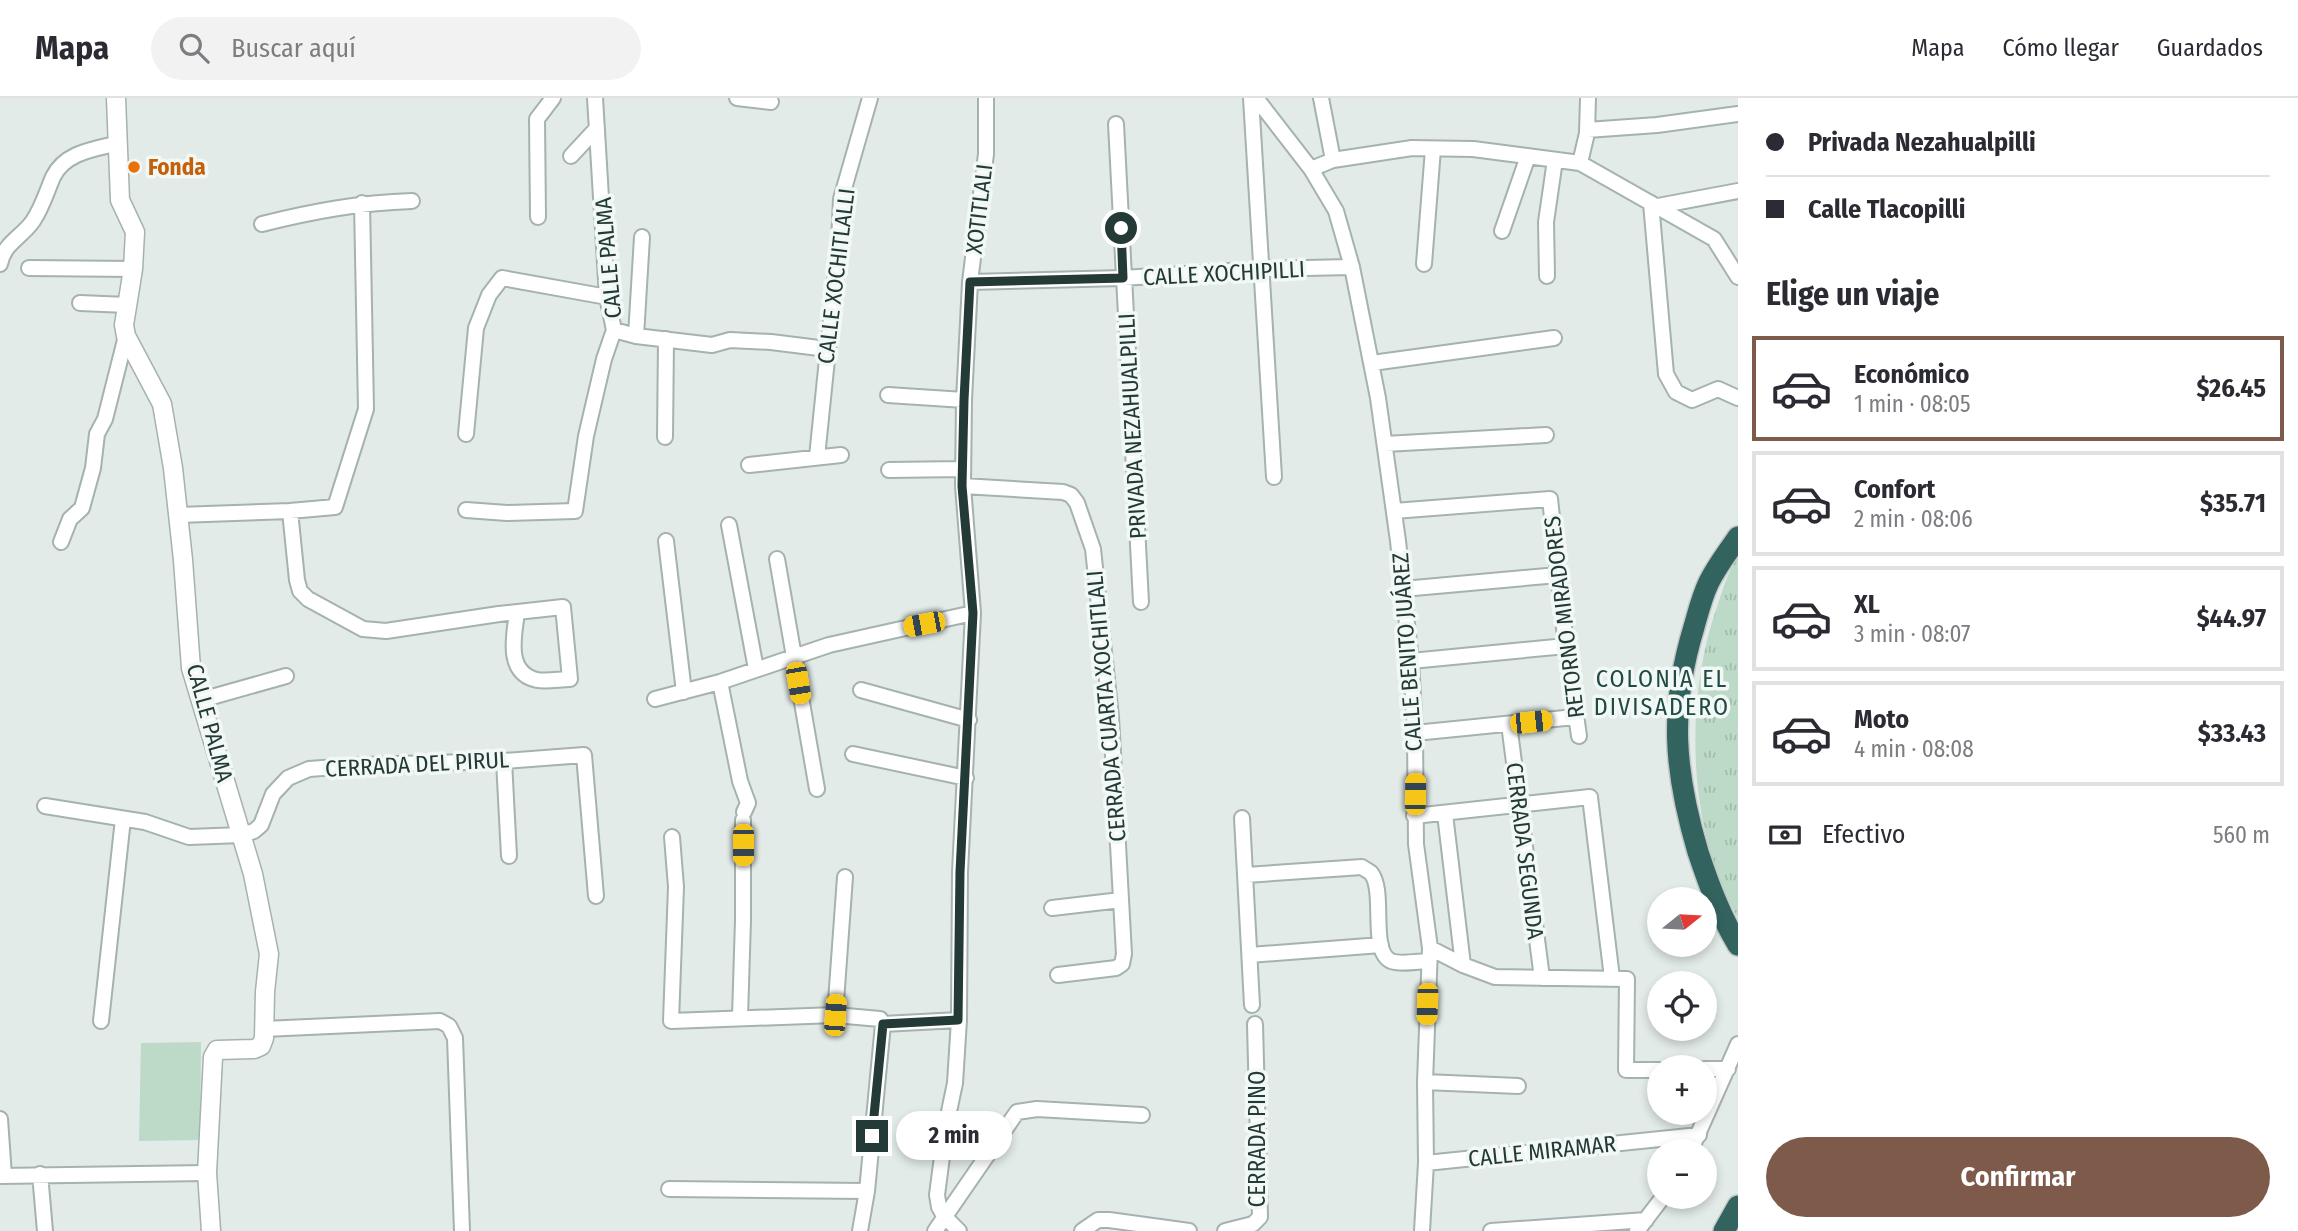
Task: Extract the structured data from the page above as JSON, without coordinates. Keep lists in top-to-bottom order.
{
  "streets": {
    "street": [
      "XOTITLALI",
      "CALLE PALMA",
      "CALLE XOCHIPILLI",
      "CALLE XOCHITLALLI",
      "PRIVADA NEZAHUALPILLI",
      "RETORNO MIRADORES",
      "CALLE BENITO JUÁREZ",
      "CERRADA CUARTA XOCHITLALI",
      "CERRADA DEL PIRUL",
      "CERRADA SEGUNDA",
      "CERRADA PINO",
      "CALLE MIRAMAR"
    ]
  },
  "crossings": [
    ["XOTITLALI", "CALLE XOCHIPILLI"],
    ["XOTITLALI", "CERRADA CUARTA XOCHITLALI"],
    ["CALLE PALMA", "CALLE XOCHITLALLI"],
    ["CALLE PALMA", "CERRADA DEL PIRUL"],
    ["CALLE XOCHIPILLI", "PRIVADA NEZAHUALPILLI"],
    ["CALLE XOCHIPILLI", "CALLE BENITO JUÁREZ"],
    ["RETORNO MIRADORES", "CALLE BENITO JUÁREZ"],
    ["CALLE BENITO JUÁREZ", "CALLE MIRAMAR"]
  ],
  "districts": ["COLONIA EL DIVISADERO"],
  "places": ["Fonda"],
  "north": "right",
  "page": {
    "header": "Mapa",
    "search": "Buscar aquí",
    "nav": ["Mapa", "Cómo llegar", "Guardados"],
    "banner": ["Privada Nezahualpilli", "Calle Tlacopilli"],
    "heading": "Elige un viaje",
    "list": [
      {
        "name": "Económico",
        "note": "1 min · 08:05",
        "value": "$26.45"
      },
      {
        "name": "Confort",
        "note": "2 min · 08:06",
        "value": "$35.71"
      },
      {
        "name": "XL",
        "note": "3 min · 08:07",
        "value": "$44.97"
      },
      {
        "name": "Moto",
        "note": "4 min · 08:08",
        "value": "$33.43"
      }
    ],
    "pay": ["Efectivo", "560 m"],
    "map_buttons": ["+", "−"],
    "bubble": "2 min",
    "buttons": "Confirmar"
  }
}
